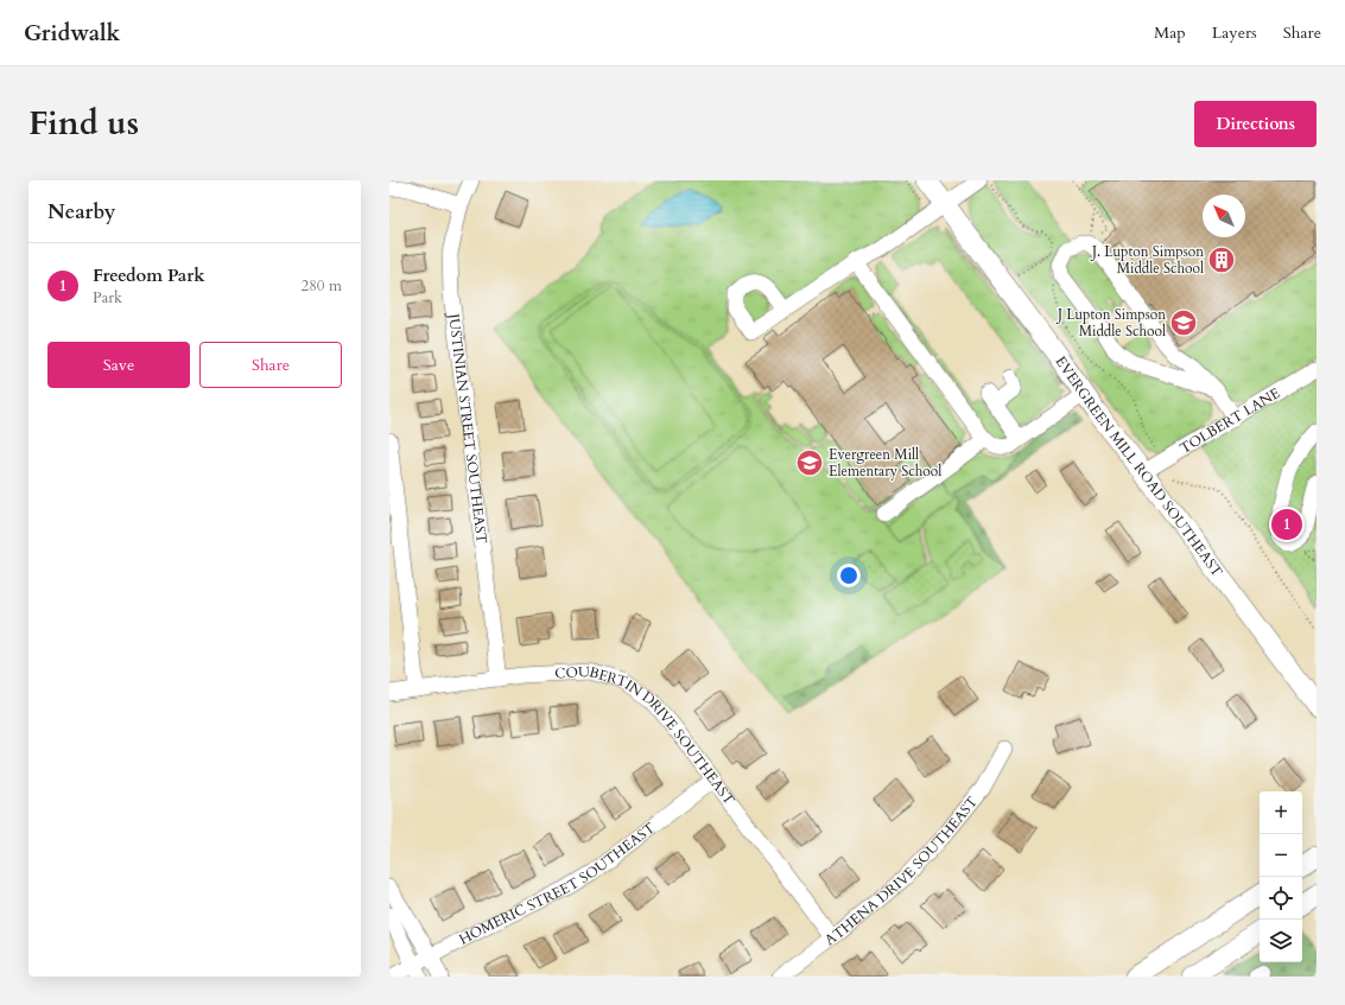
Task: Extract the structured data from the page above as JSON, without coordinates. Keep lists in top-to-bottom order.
{
  "streets": {
    "main road": ["EVERGREEN MILL ROAD SOUTHEAST"],
    "street": [
      "TOLBERT LANE",
      "JUSTINIAN STREET SOUTHEAST",
      "COUBERTIN DRIVE SOUTHEAST",
      "ATHENA DRIVE SOUTHEAST",
      "HOMERIC STREET SOUTHEAST"
    ]
  },
  "crossings": [
    ["TOLBERT LANE", "EVERGREEN MILL ROAD SOUTHEAST"],
    ["JUSTINIAN STREET SOUTHEAST", "COUBERTIN DRIVE SOUTHEAST"],
    ["COUBERTIN DRIVE SOUTHEAST", "ATHENA DRIVE SOUTHEAST"],
    ["COUBERTIN DRIVE SOUTHEAST", "HOMERIC STREET SOUTHEAST"]
  ],
  "places": {
    "building": ["J. Lupton Simpson Middle School"],
    "school or university": ["J Lupton Simpson Middle School", "Evergreen Mill Elementary School"]
  },
  "north": "top left",
  "page": {
    "header": "Gridwalk",
    "nav": ["Map", "Layers", "Share"],
    "title": "Find us",
    "buttons": [
      "Directions",
      ["Save", "Share"]
    ],
    "heading": "Nearby",
    "list": [
      {
        "mark": "1",
        "name": "Freedom Park",
        "note": "Park",
        "value": "280 m"
      }
    ],
    "pins": "1",
    "map_buttons": ["+", "−"]
  }
}
